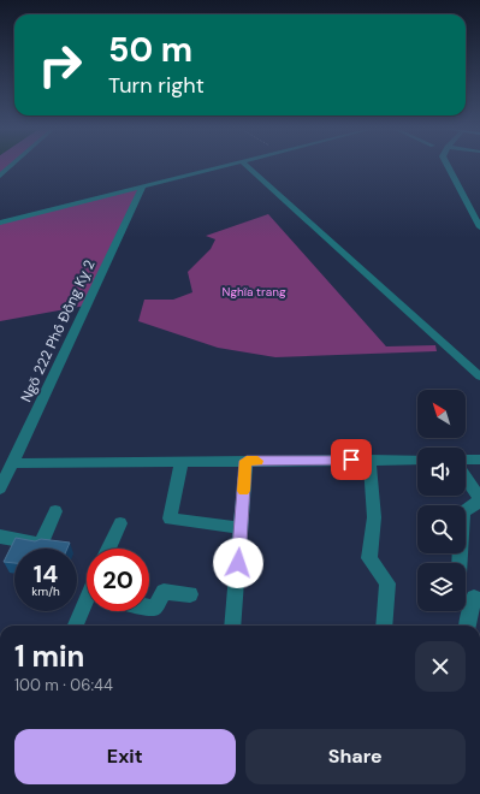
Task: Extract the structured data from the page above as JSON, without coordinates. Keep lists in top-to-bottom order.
{
  "streets": {
    "street": ["Ngõ 222 Phố Đồng Kỵ 2"]
  },
  "parks": ["Nghĩa trang"],
  "north": "top left",
  "page": {
    "turn": ["50 m", "Turn right"],
    "speed": "14 km/h",
    "limit": "20",
    "heading": ["1 min", "100 m · 06:44"],
    "buttons": ["Exit", "Share"]
  }
}
